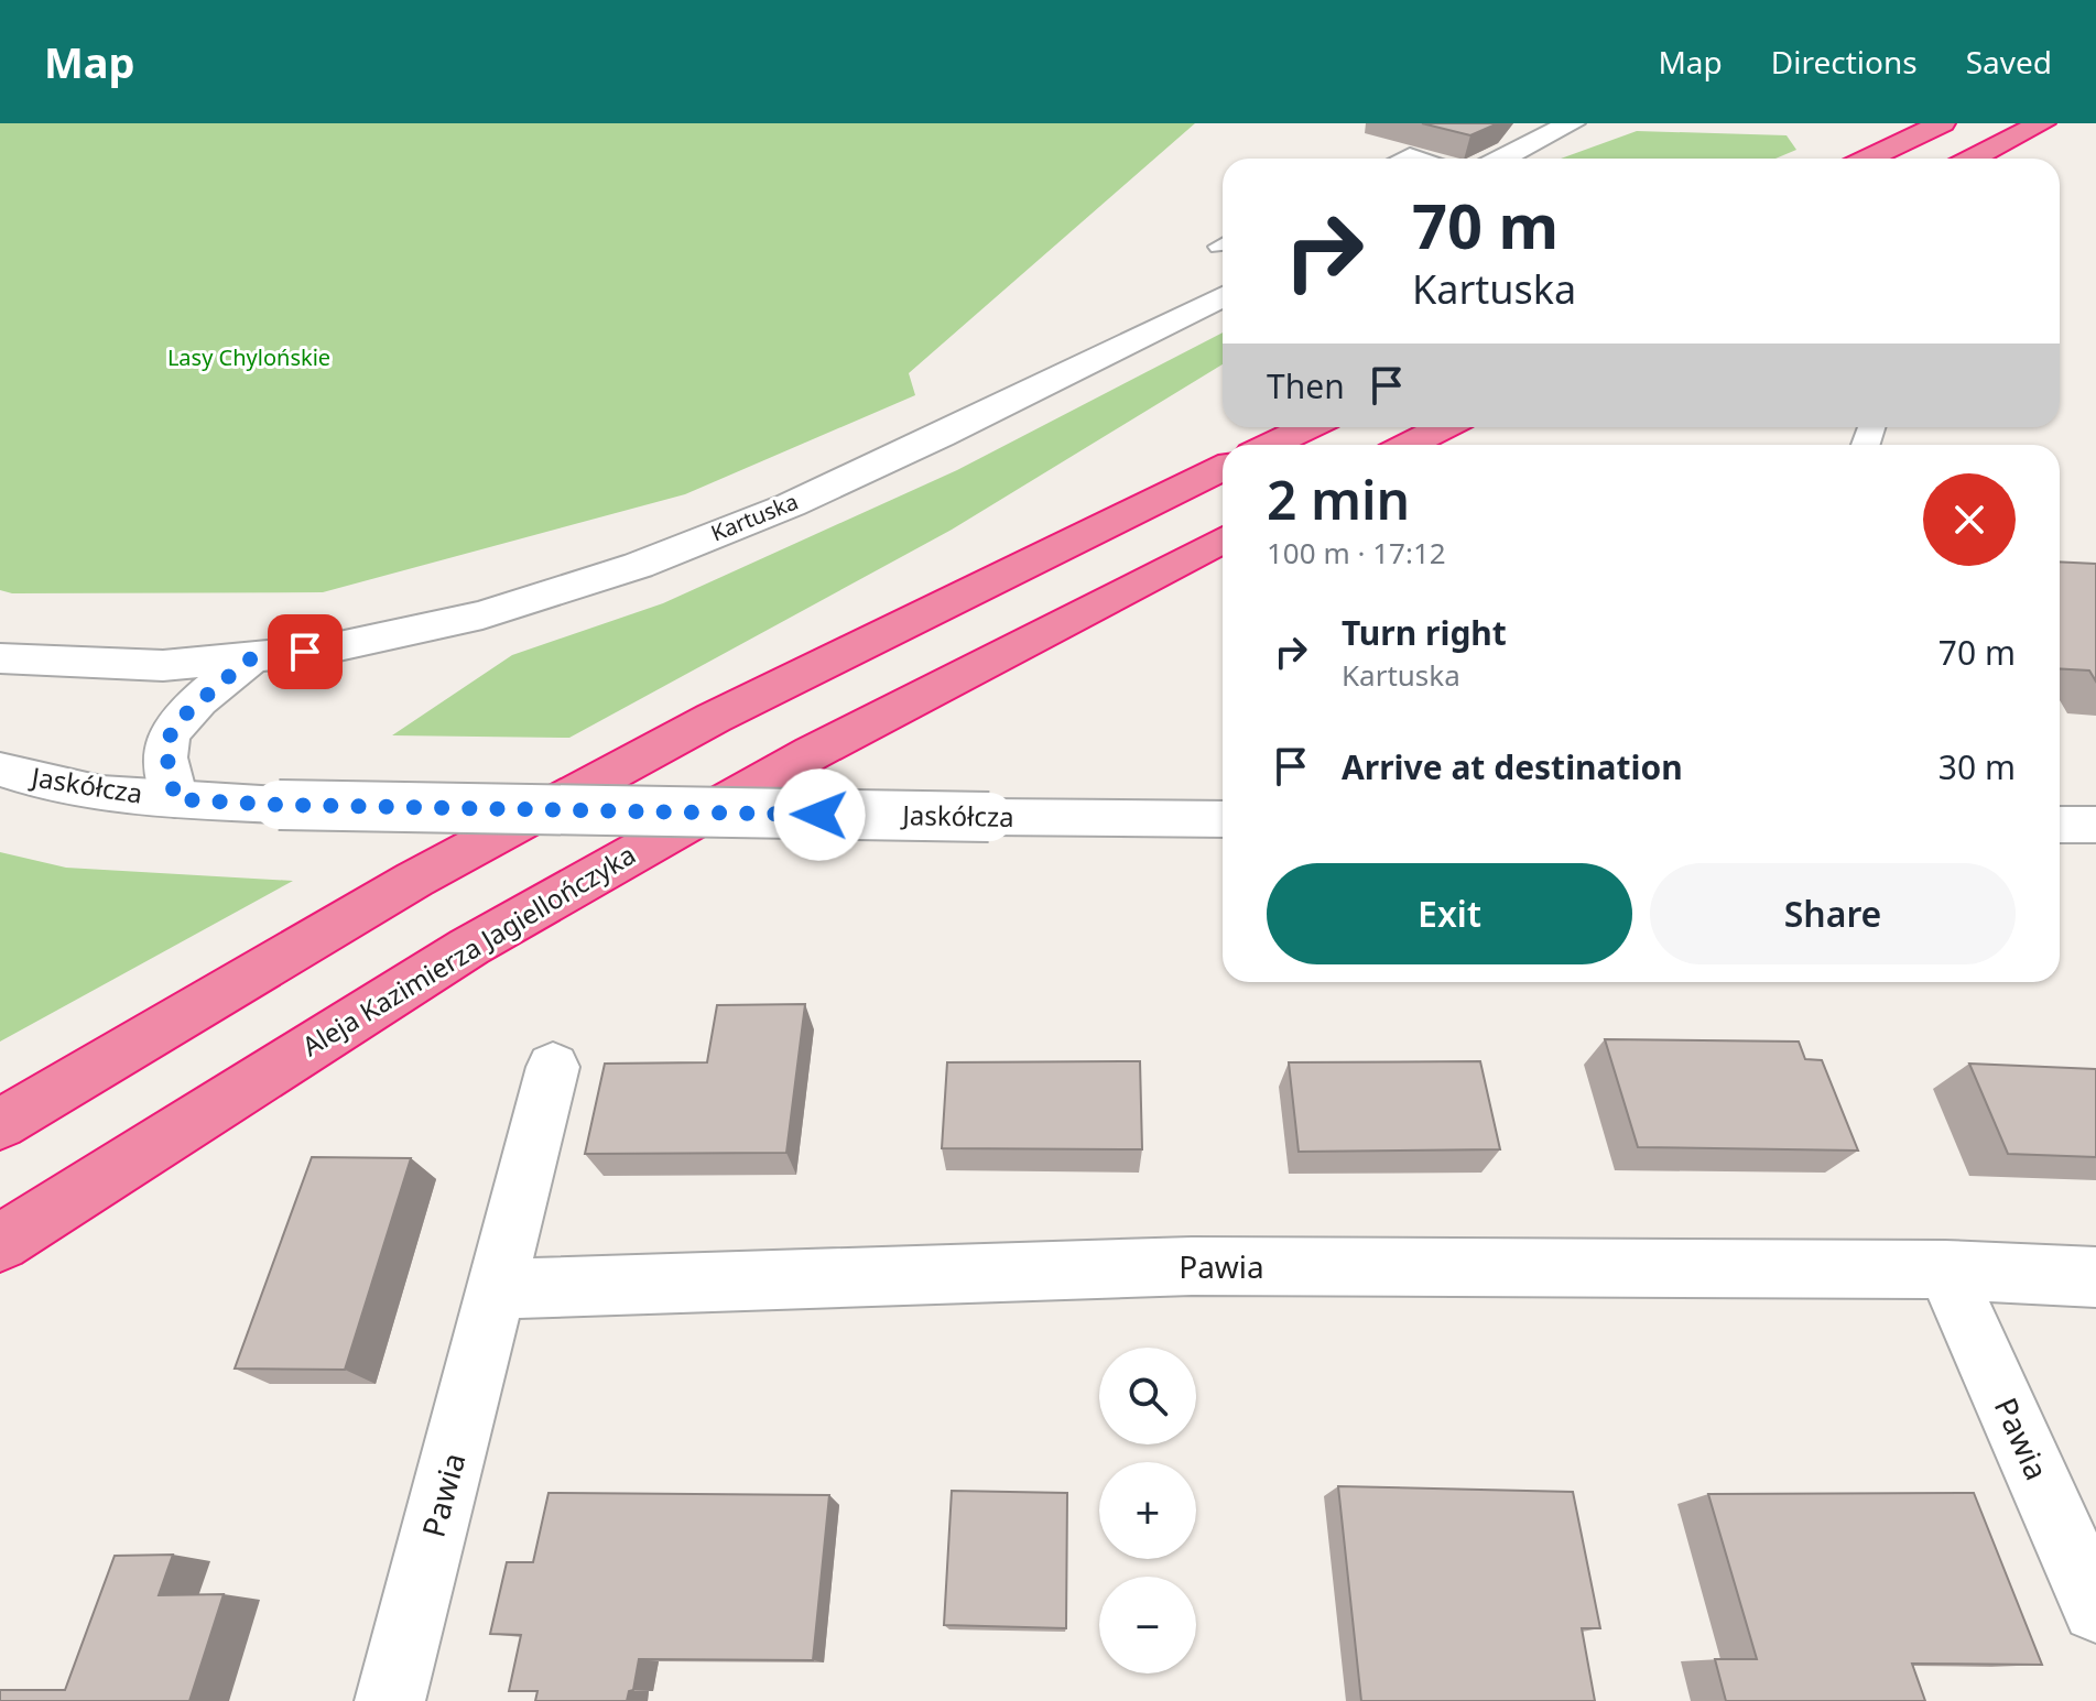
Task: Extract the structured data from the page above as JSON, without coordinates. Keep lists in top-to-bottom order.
{
  "streets": {
    "highway": ["Aleja Kazimierza Jagiellończyka"],
    "street": ["Kartuska", "Jaskółcza", "Pawia"]
  },
  "parks": ["Lasy Chylońskie"],
  "page": {
    "header": "Map",
    "nav": ["Map", "Directions", "Saved"],
    "turn": ["70 m", "Kartuska"],
    "then": "Then",
    "heading": ["2 min", "100 m · 17:12"],
    "list": [
      {
        "name": "Turn right",
        "note": "Kartuska",
        "value": "70 m"
      },
      {
        "name": "Arrive at destination",
        "value": "30 m"
      }
    ],
    "buttons": ["Exit", "Share"],
    "map_buttons": ["+", "−"]
  }
}
